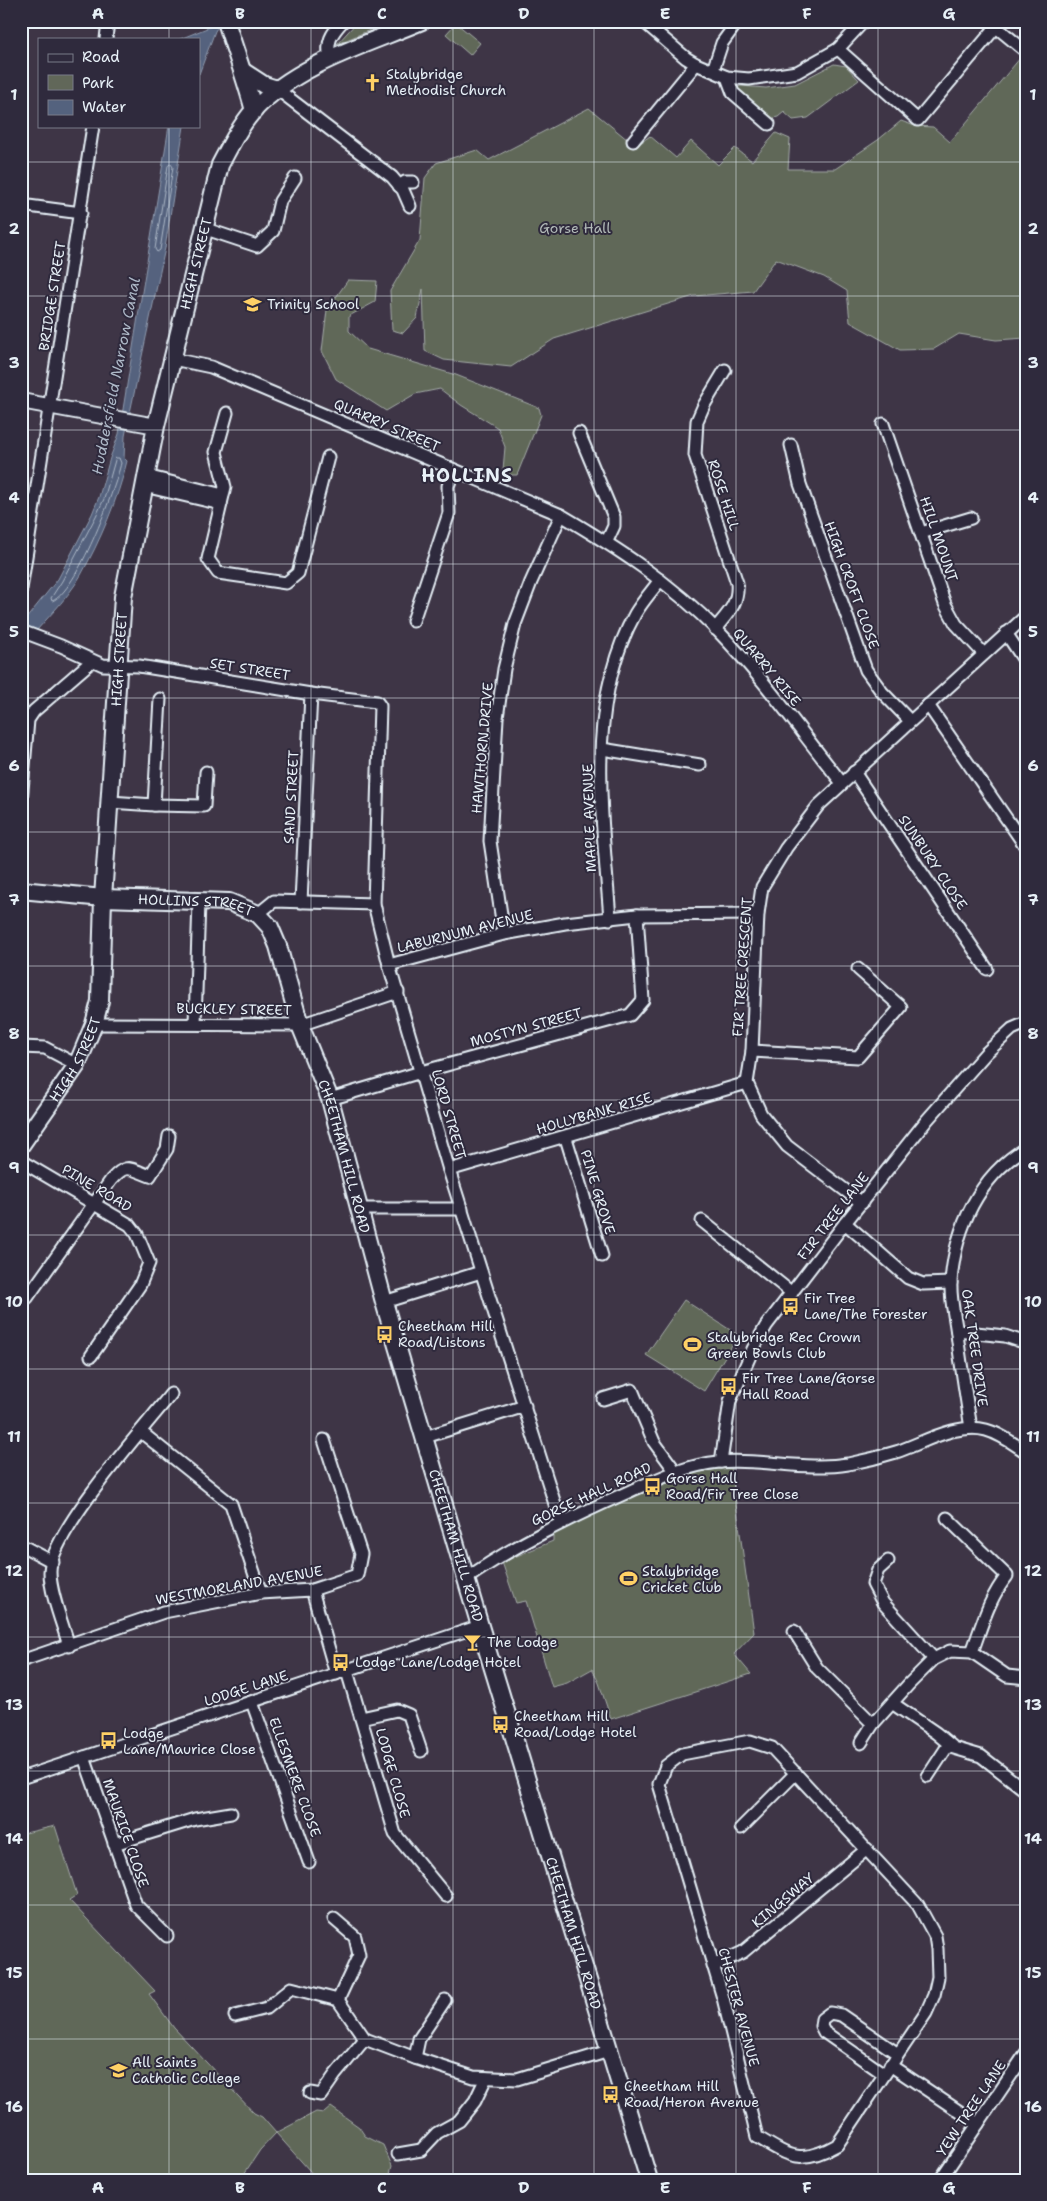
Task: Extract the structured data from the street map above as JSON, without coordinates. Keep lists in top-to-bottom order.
{
  "streets": {
    "main road": ["HIGH STREET", "HOLLINS STREET", "CHEETHAM HILL ROAD"],
    "street": [
      "BRIDGE STREET",
      "QUARRY STREET",
      "ROSE HILL",
      "HILL MOUNT",
      "HIGH CROFT CLOSE",
      "QUARRY RISE",
      "SET STREET",
      "HAWTHORN DRIVE",
      "SAND STREET",
      "MAPLE AVENUE",
      "SUNBURY CLOSE",
      "LABURNUM AVENUE",
      "FIR TREE CRESCENT",
      "BUCKLEY STREET",
      "MOSTYN STREET",
      "HOLLYBANK RISE",
      "LORD STREET",
      "PINE ROAD",
      "PINE GROVE",
      "FIR TREE LANE",
      "OAK TREE DRIVE",
      "GORSE HALL ROAD",
      "WESTMORLAND AVENUE",
      "LODGE LANE",
      "LODGE CLOSE",
      "ELLESMERE CLOSE",
      "MAURICE CLOSE",
      "KINGSWAY",
      "CHESTER AVENUE",
      "YEW TREE LANE"
    ]
  },
  "crossings": [
    ["HIGH STREET", "QUARRY STREET"],
    ["HIGH STREET", "SET STREET"],
    ["HIGH STREET", "HOLLINS STREET"],
    ["HIGH STREET", "BUCKLEY STREET"],
    ["QUARRY STREET", "QUARRY RISE"],
    ["QUARRY STREET", "HAWTHORN DRIVE"],
    ["QUARRY STREET", "MAPLE AVENUE"],
    ["ROSE HILL", "QUARRY RISE"],
    ["HILL MOUNT", "FIR TREE CRESCENT"],
    ["HIGH CROFT CLOSE", "FIR TREE CRESCENT"],
    ["QUARRY RISE", "MAPLE AVENUE"],
    ["QUARRY RISE", "FIR TREE CRESCENT"],
    ["SET STREET", "SAND STREET"],
    ["SET STREET", "LORD STREET"],
    ["HAWTHORN DRIVE", "LABURNUM AVENUE"],
    ["SAND STREET", "HOLLINS STREET"],
    ["MAPLE AVENUE", "LABURNUM AVENUE"],
    ["SUNBURY CLOSE", "FIR TREE CRESCENT"],
    ["HOLLINS STREET", "LORD STREET"],
    ["HOLLINS STREET", "CHEETHAM HILL ROAD"],
    ["LABURNUM AVENUE", "FIR TREE CRESCENT"],
    ["LABURNUM AVENUE", "MOSTYN STREET"],
    ["LABURNUM AVENUE", "LORD STREET"],
    ["FIR TREE CRESCENT", "HOLLYBANK RISE"],
    ["BUCKLEY STREET", "LORD STREET"],
    ["BUCKLEY STREET", "CHEETHAM HILL ROAD"],
    ["MOSTYN STREET", "LORD STREET"],
    ["MOSTYN STREET", "CHEETHAM HILL ROAD"],
    ["HOLLYBANK RISE", "LORD STREET"],
    ["HOLLYBANK RISE", "PINE GROVE"],
    ["LORD STREET", "GORSE HALL ROAD"],
    ["CHEETHAM HILL ROAD", "GORSE HALL ROAD"],
    ["CHEETHAM HILL ROAD", "LODGE LANE"],
    ["FIR TREE LANE", "GORSE HALL ROAD"],
    ["OAK TREE DRIVE", "GORSE HALL ROAD"],
    ["WESTMORLAND AVENUE", "LODGE CLOSE"],
    ["LODGE LANE", "LODGE CLOSE"],
    ["LODGE LANE", "ELLESMERE CLOSE"],
    ["LODGE LANE", "MAURICE CLOSE"],
    ["KINGSWAY", "CHESTER AVENUE"]
  ],
  "districts": ["HOLLINS"],
  "water": ["Huddersfield Narrow Canal"],
  "parks": ["Gorse Hall"],
  "places": {
    "church": ["Stalybridge Methodist Church"],
    "school or university": ["Trinity School", "All Saints Catholic College"],
    "bus stop": [
      "Fir Tree Lane/The Forester",
      "Cheetham Hill Road/Listons",
      "Fir Tree Lane/Gorse Hall Road",
      "Gorse Hall Road/Fir Tree Close",
      "Lodge Lane/Lodge Hotel",
      "Cheetham Hill Road/Lodge Hotel",
      "Lodge Lane/Maurice Close",
      "Cheetham Hill Road/Heron Avenue"
    ],
    "sports": ["Stalybridge Rec Crown Green Bowls Club", "Stalybridge Cricket Club"],
    "bar": ["The Lodge"]
  },
  "legend": ["Road", "Park", "Water"],
  "grid": {
    "columns": [
      "A",
      "B",
      "C",
      "D",
      "E",
      "F",
      "G"
    ],
    "rows": [
      "1",
      "2",
      "3",
      "4",
      "5",
      "6",
      "7",
      "8",
      "9",
      "10",
      "11",
      "12",
      "13",
      "14",
      "15",
      "16"
    ]
  }
}
